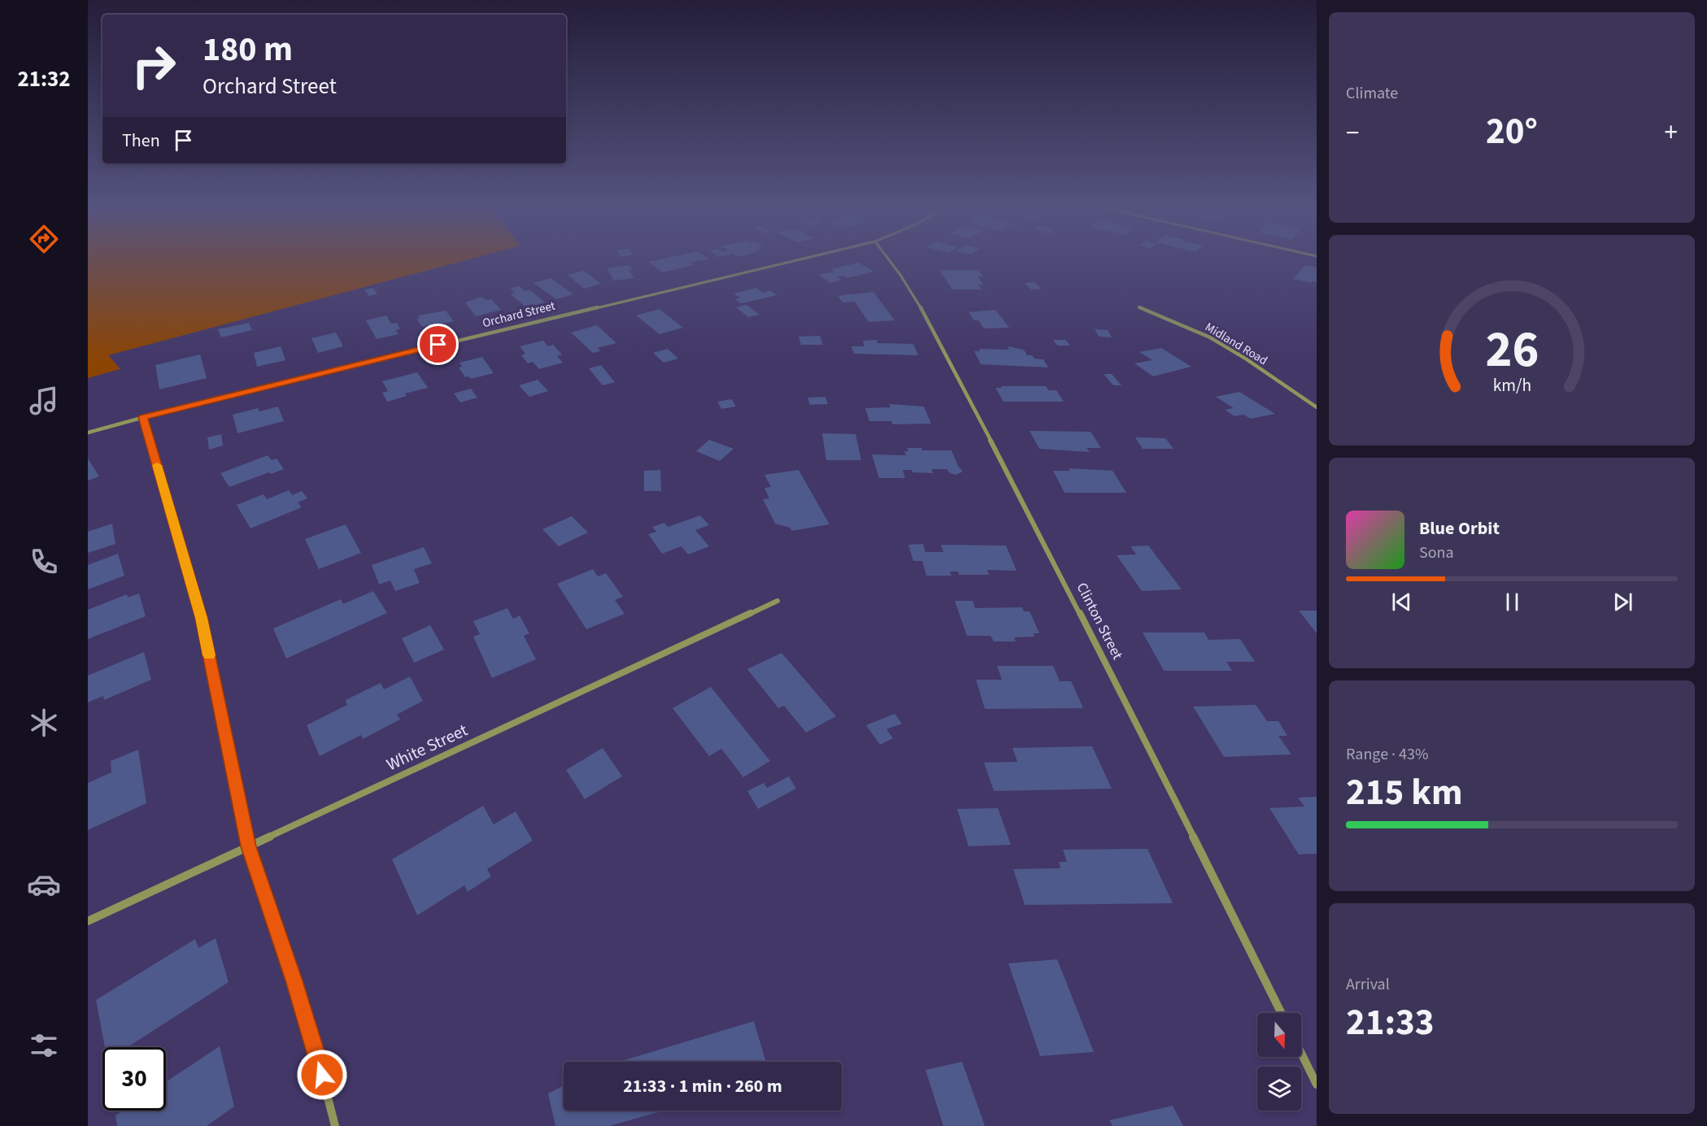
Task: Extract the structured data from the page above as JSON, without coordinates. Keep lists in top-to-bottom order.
{
  "streets": {
    "street": [
      "Orchard Street",
      "Midland Road",
      "Clinton Street",
      "White Street"
    ]
  },
  "north": "bottom",
  "page": {
    "tabs": "21:32",
    "tile": [
      "Climate",
      ["Range · 43%", "215 km"],
      ["Arrival", "21:33"]
    ],
    "turn": ["180 m", "Orchard Street"],
    "heat": ["−", "20°", "+"],
    "then": "Then",
    "song": ["Blue Orbit", "Sona"],
    "limit": "30",
    "trip": "21:33 · 1 min · 260 m",
    "gauge": ["26", "km/h"]
  }
}
